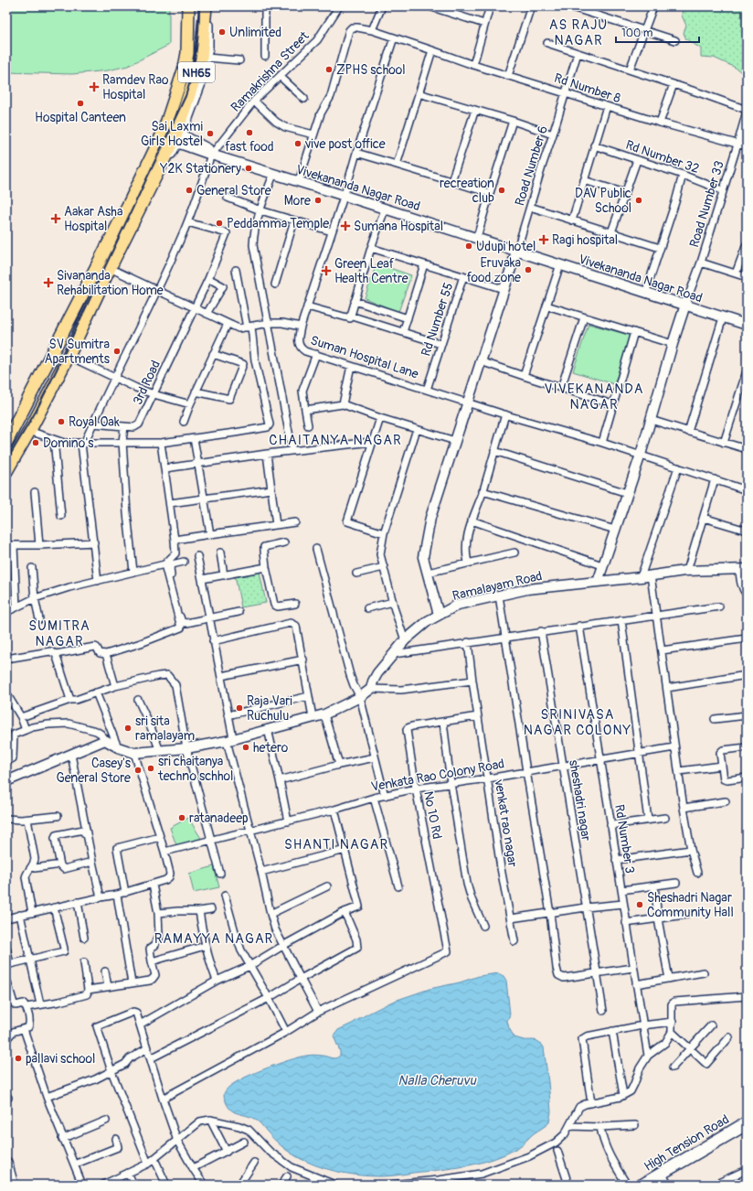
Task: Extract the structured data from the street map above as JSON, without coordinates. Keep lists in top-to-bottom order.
{
  "streets": {
    "highway": ["NH65"],
    "street": [
      "Ramakrishna Street",
      "Rd Number 8",
      "Rd Number 32",
      "Road Number 6",
      "Vivekananda Nagar Road",
      "Road Number 33",
      "Rd Number 55",
      "Suman Hospital Lane",
      "3rd Road",
      "Ramalayam Road",
      "Venkata Rao Colony Road",
      "sheshadri nagar",
      "No 10 Rd",
      "venkat rao nagar",
      "Rd Number 3",
      "High Tension Road"
    ]
  },
  "crossings": [
    ["Ramakrishna Street", "Vivekananda Nagar Road"],
    ["Ramakrishna Street", "3rd Road"],
    ["NH65", "Vivekananda Nagar Road"],
    ["Rd Number 8", "Road Number 6"],
    ["Rd Number 8", "Road Number 33"],
    ["Rd Number 8", "Suman Hospital Lane"],
    ["Rd Number 32", "Road Number 33"],
    ["Road Number 6", "Vivekananda Nagar Road"],
    ["Vivekananda Nagar Road", "Road Number 33"],
    ["Vivekananda Nagar Road", "Suman Hospital Lane"],
    ["Rd Number 55", "Suman Hospital Lane"],
    ["Venkata Rao Colony Road", "sheshadri nagar"],
    ["Venkata Rao Colony Road", "No 10 Rd"],
    ["Venkata Rao Colony Road", "venkat rao nagar"],
    ["Venkata Rao Colony Road", "Rd Number 3"],
    ["No 10 Rd", "venkat rao nagar"]
  ],
  "districts": [
    "AS RAJU NAGAR",
    "VIVEKANANDA NAGAR",
    "CHAITANYA NAGAR",
    "SUMITRA NAGAR",
    "SRINIVASA NAGAR COLONY",
    "SHANTI NAGAR",
    "RAMAYYA NAGAR"
  ],
  "water": ["Nalla Cheruvu"],
  "places": {
    "other": [
      "Unlimited",
      "ZPHS school",
      "Hospital Canteen",
      "fast food",
      "Sai Laxmi Girls Hostel",
      "vive post office",
      "Y2K Stationery",
      "General Store",
      "recreation club",
      "More",
      "DAV Public School",
      "Peddamma Temple",
      "Udupi hotel",
      "Eruvaka food zone",
      "SV Sumitra Apartments",
      "Royal Oak",
      "Domino's",
      "Raja Vari Ruchulu",
      "sri sita ramalayam",
      "hetero",
      "sri chaitanya techno schhol",
      "Casey's General Store",
      "ratanadeep",
      "Sheshadri Nagar Community Hall",
      "pallavi school"
    ],
    "health": [
      "Ramdev Rao Hospital",
      "Aakar Asha Hospital",
      "Sumana Hospital",
      "Ragi hospital",
      "Green Leaf Health Centre",
      "Sivananda Rehabilitation Home"
    ]
  },
  "scale_bar": "100 m"
}
